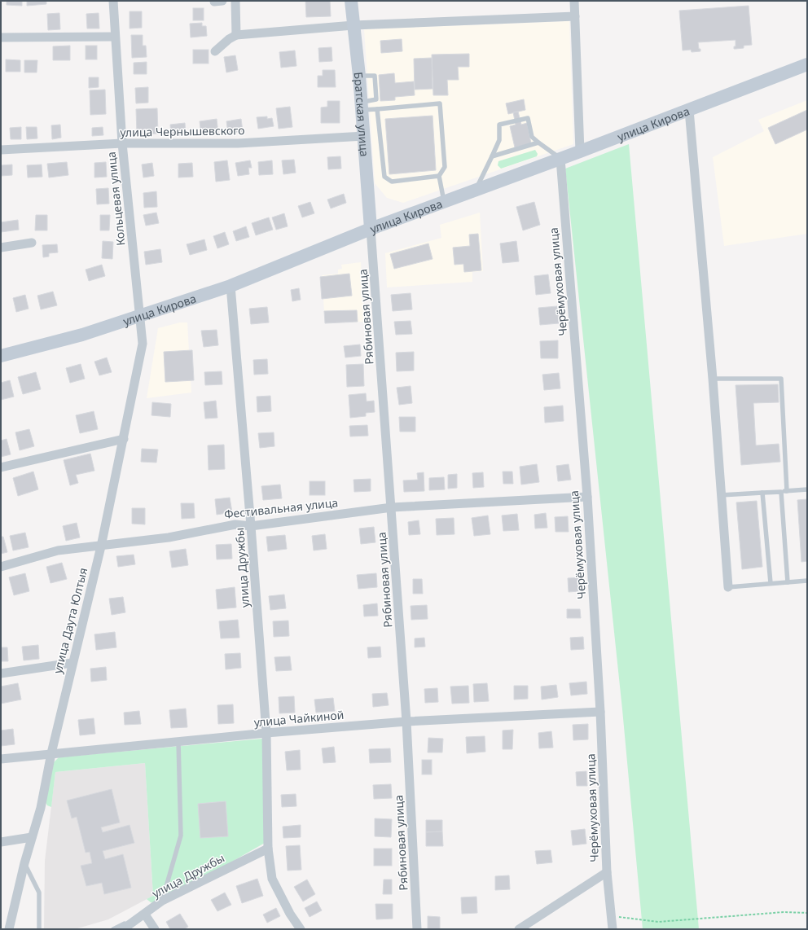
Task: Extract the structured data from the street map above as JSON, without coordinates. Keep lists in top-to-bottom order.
{
  "streets": {
    "main road": ["Братская улица", "улица Кирова"],
    "street": [
      "улица Чернышевского",
      "Кольцевая улица",
      "Черёмуховая улица",
      "Рябиновая улица",
      "Фестивальная улица",
      "улица Дружбы",
      "улица Даута Юлтыя",
      "улица Чайкиной"
    ]
  },
  "crossings": [
    ["Братская улица", "улица Кирова"],
    ["Братская улица", "улица Чернышевского"],
    ["Братская улица", "Рябиновая улица"],
    ["улица Кирова", "Кольцевая улица"],
    ["улица Кирова", "Черёмуховая улица"],
    ["улица Кирова", "Рябиновая улица"],
    ["улица Кирова", "улица Дружбы"],
    ["улица Кирова", "улица Даута Юлтыя"],
    ["улица Чернышевского", "Кольцевая улица"],
    ["Кольцевая улица", "улица Даута Юлтыя"],
    ["Черёмуховая улица", "Фестивальная улица"],
    ["Черёмуховая улица", "улица Чайкиной"],
    ["Рябиновая улица", "Фестивальная улица"],
    ["Рябиновая улица", "улица Чайкиной"],
    ["Фестивальная улица", "улица Дружбы"],
    ["Фестивальная улица", "улица Даута Юлтыя"],
    ["улица Дружбы", "улица Чайкиной"],
    ["улица Даута Юлтыя", "улица Чайкиной"]
  ]
}
